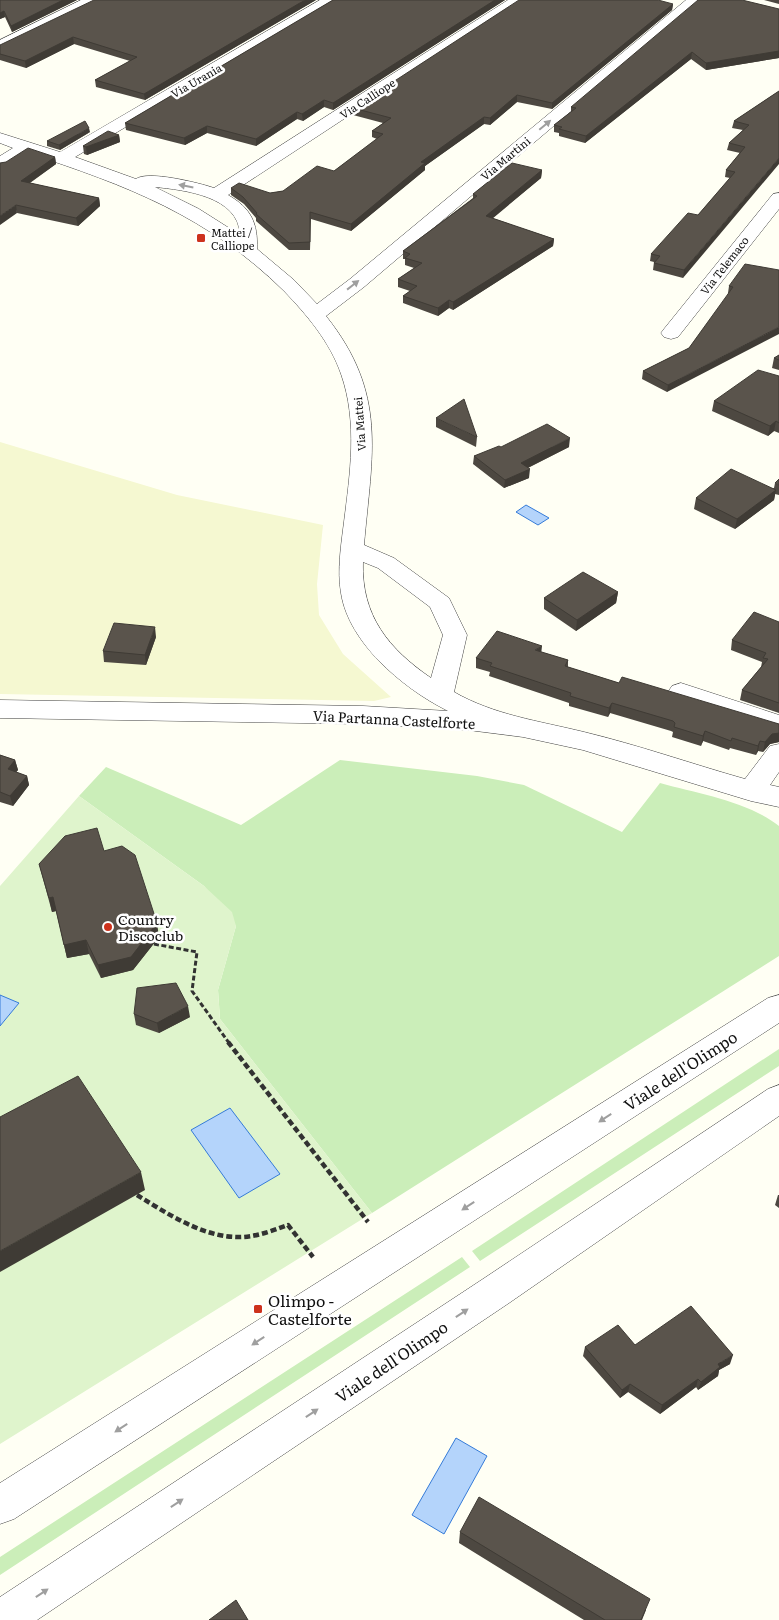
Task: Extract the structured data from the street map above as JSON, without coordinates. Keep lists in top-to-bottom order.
{
  "streets": {
    "street": [
      "Via Urania",
      "Via Calliope",
      "Via Martini",
      "Via Telemaco",
      "Via Mattei",
      "Via Partanna Castelforte",
      "Viale dell'Olimpo"
    ]
  },
  "crossings": [
    ["Via Urania", "Via Mattei"],
    ["Via Martini", "Via Mattei"],
    ["Via Mattei", "Via Partanna Castelforte"]
  ],
  "one_way": ["Via Martini"],
  "places": {
    "transit": ["Mattei / Calliope", "Olimpo - Castelforte"],
    "other": ["Country Discoclub"]
  }
}
